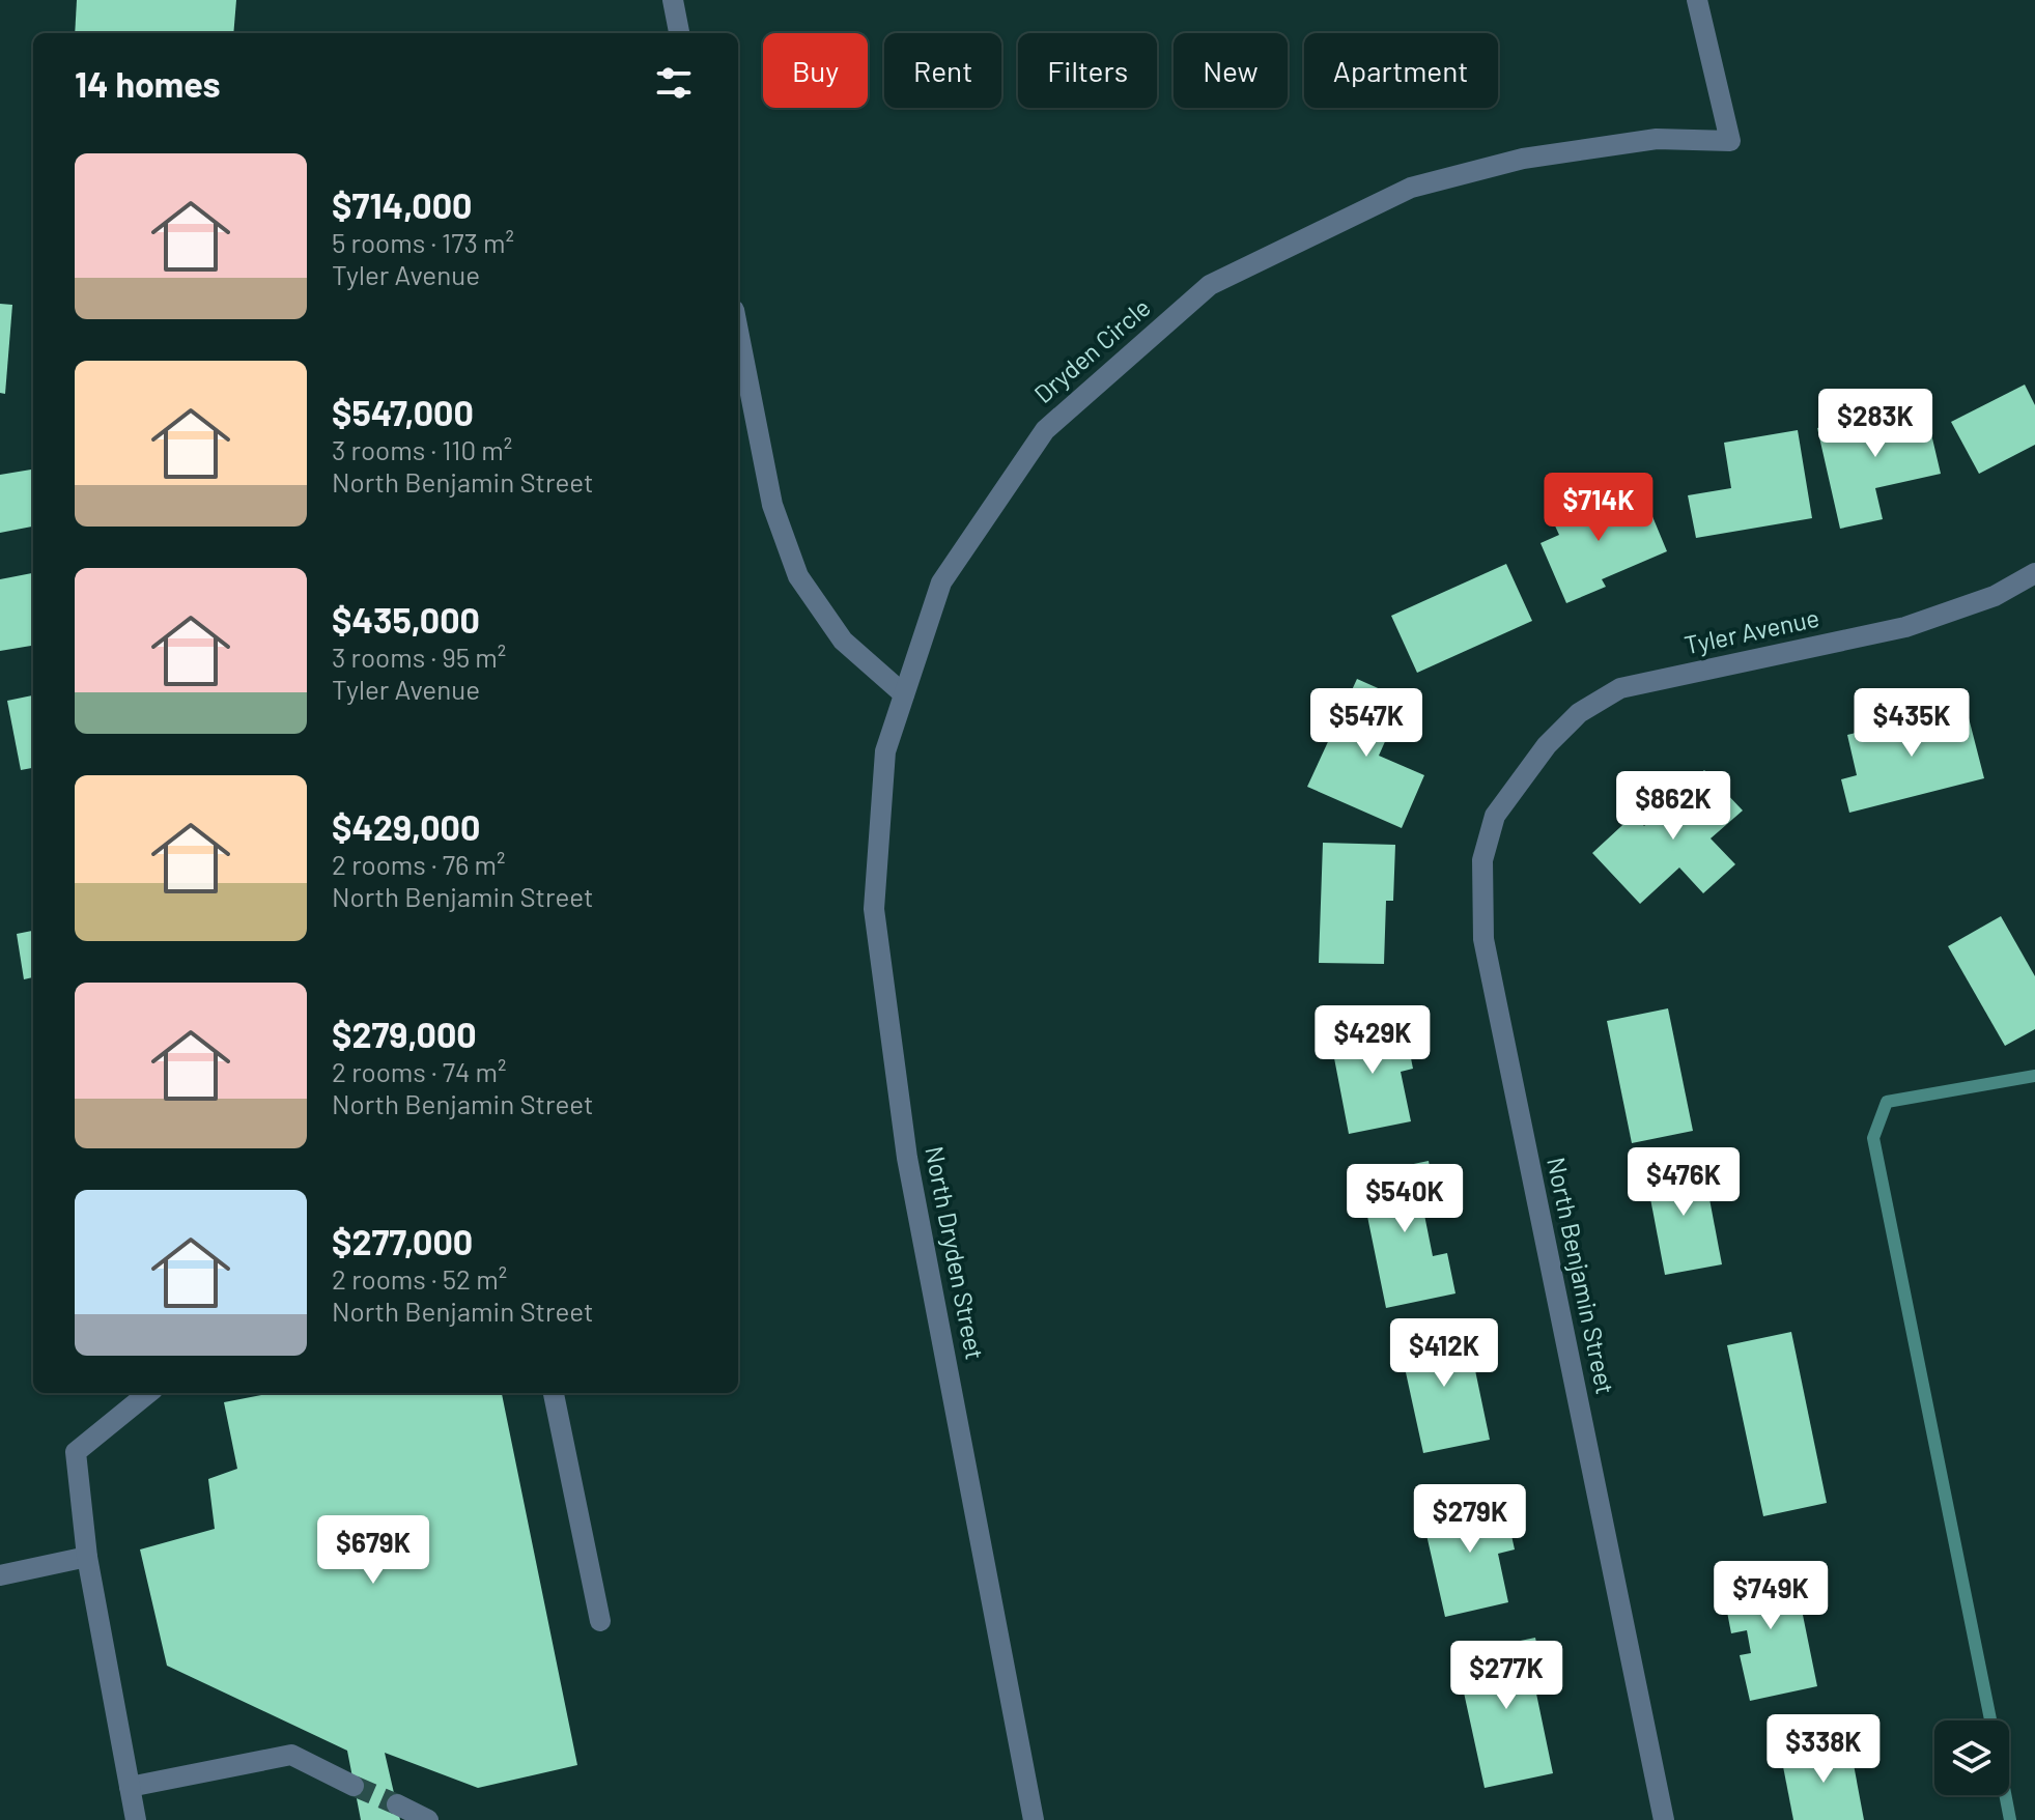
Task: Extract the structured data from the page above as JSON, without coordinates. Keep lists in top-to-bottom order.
{
  "streets": {
    "street": [
      "Dryden Circle",
      "Tyler Avenue",
      "North Dryden Street",
      "North Benjamin Street"
    ]
  },
  "crossings": [
    ["Dryden Circle", "North Dryden Street"],
    ["Tyler Avenue", "North Benjamin Street"]
  ],
  "page": {
    "chip": [
      "Buy",
      "Rent",
      "Filters",
      "New",
      "Apartment"
    ],
    "heading": "14 homes",
    "list": [
      {
        "name": "$714,000",
        "note": "5 rooms · 173 m² · Tyler Avenue"
      },
      {
        "name": "$547,000",
        "note": "3 rooms · 110 m² · North Benjamin Street"
      },
      {
        "name": "$435,000",
        "note": "3 rooms · 95 m² · Tyler Avenue"
      },
      {
        "name": "$429,000",
        "note": "2 rooms · 76 m² · North Benjamin Street"
      },
      {
        "name": "$279,000",
        "note": "2 rooms · 74 m² · North Benjamin Street"
      },
      {
        "name": "$277,000",
        "note": "2 rooms · 52 m² · North Benjamin Street"
      }
    ],
    "price": [
      "$283K",
      "$714K",
      "$547K",
      "$435K",
      "$862K",
      "$429K",
      "$476K",
      "$540K",
      "$412K",
      "$279K",
      "$679K",
      "$749K",
      "$277K",
      "$338K"
    ]
  }
}
